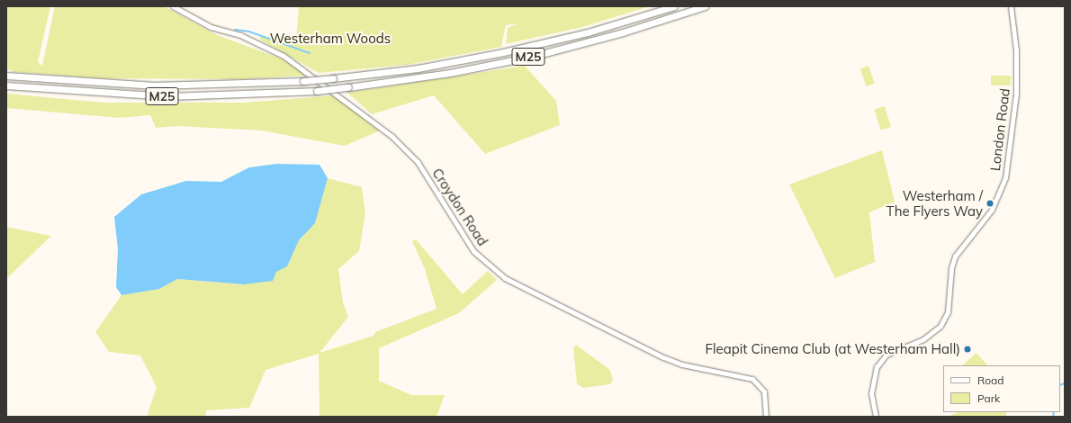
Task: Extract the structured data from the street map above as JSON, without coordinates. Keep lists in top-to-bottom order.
{
  "streets": {
    "highway": ["M25"],
    "main road": ["Croydon Road"],
    "street": ["London Road"]
  },
  "parks": ["Westerham Woods"],
  "places": ["Westerham / The Flyers Way", "Fleapit Cinema Club (at Westerham Hall)"],
  "legend": ["Road", "Park"]
}
